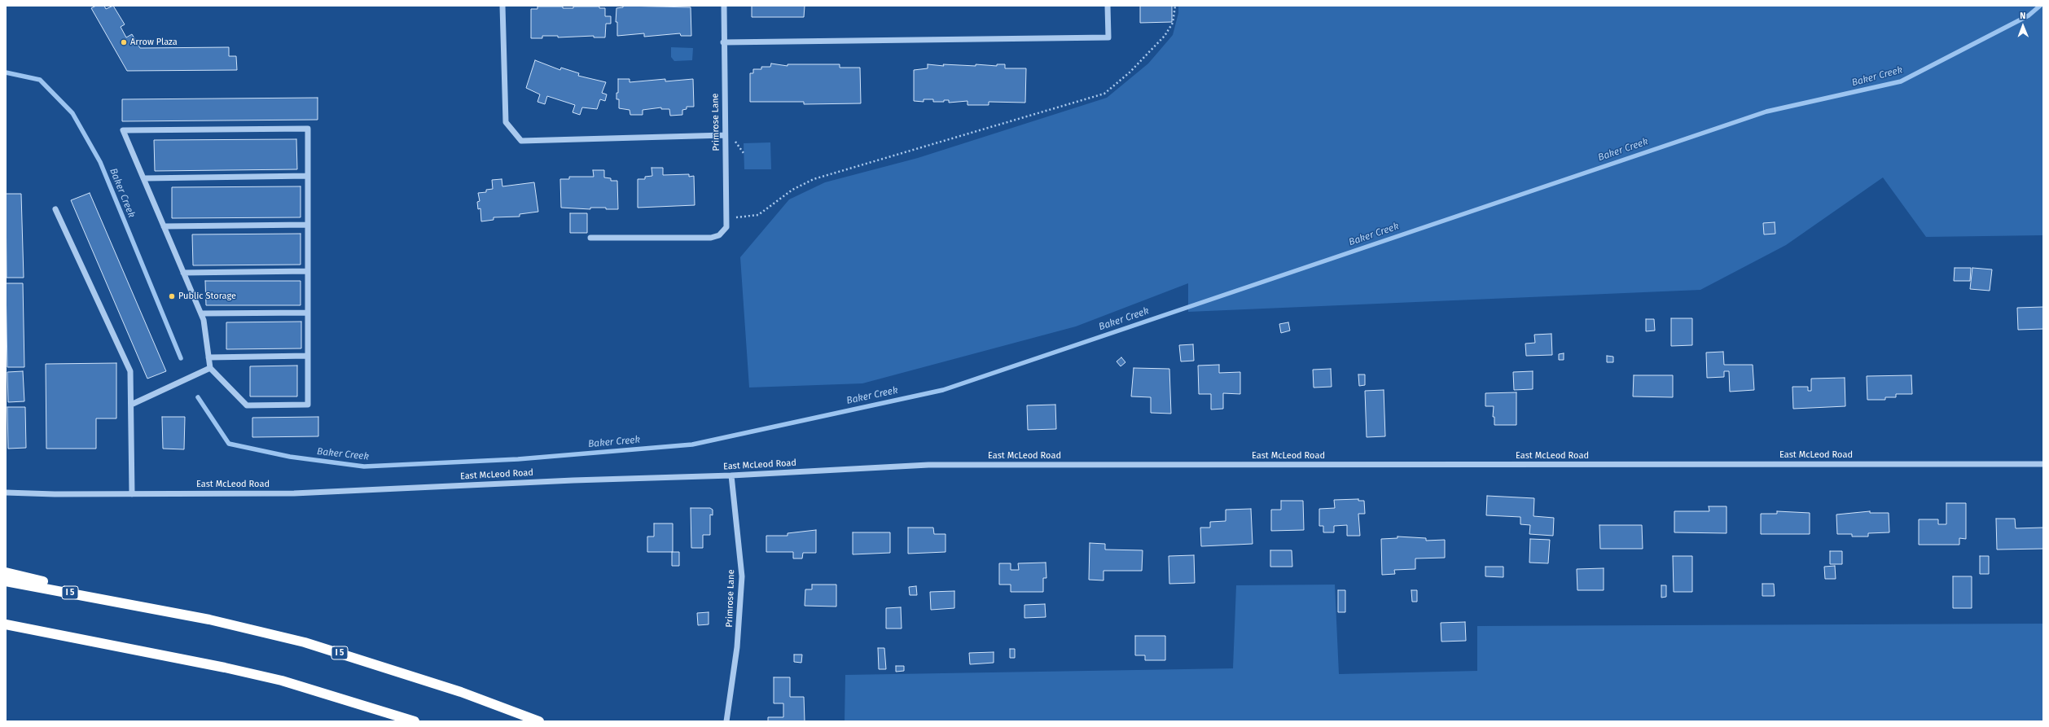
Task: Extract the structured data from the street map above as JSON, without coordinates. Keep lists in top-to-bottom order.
{
  "streets": {
    "highway": ["I 5"],
    "street": ["Primrose Lane", "East McLeod Road"]
  },
  "crossings": [
    ["Primrose Lane", "East McLeod Road"]
  ],
  "water": ["Baker Creek"],
  "places": ["Arrow Plaza", "Public Storage"],
  "north": "top"
}
